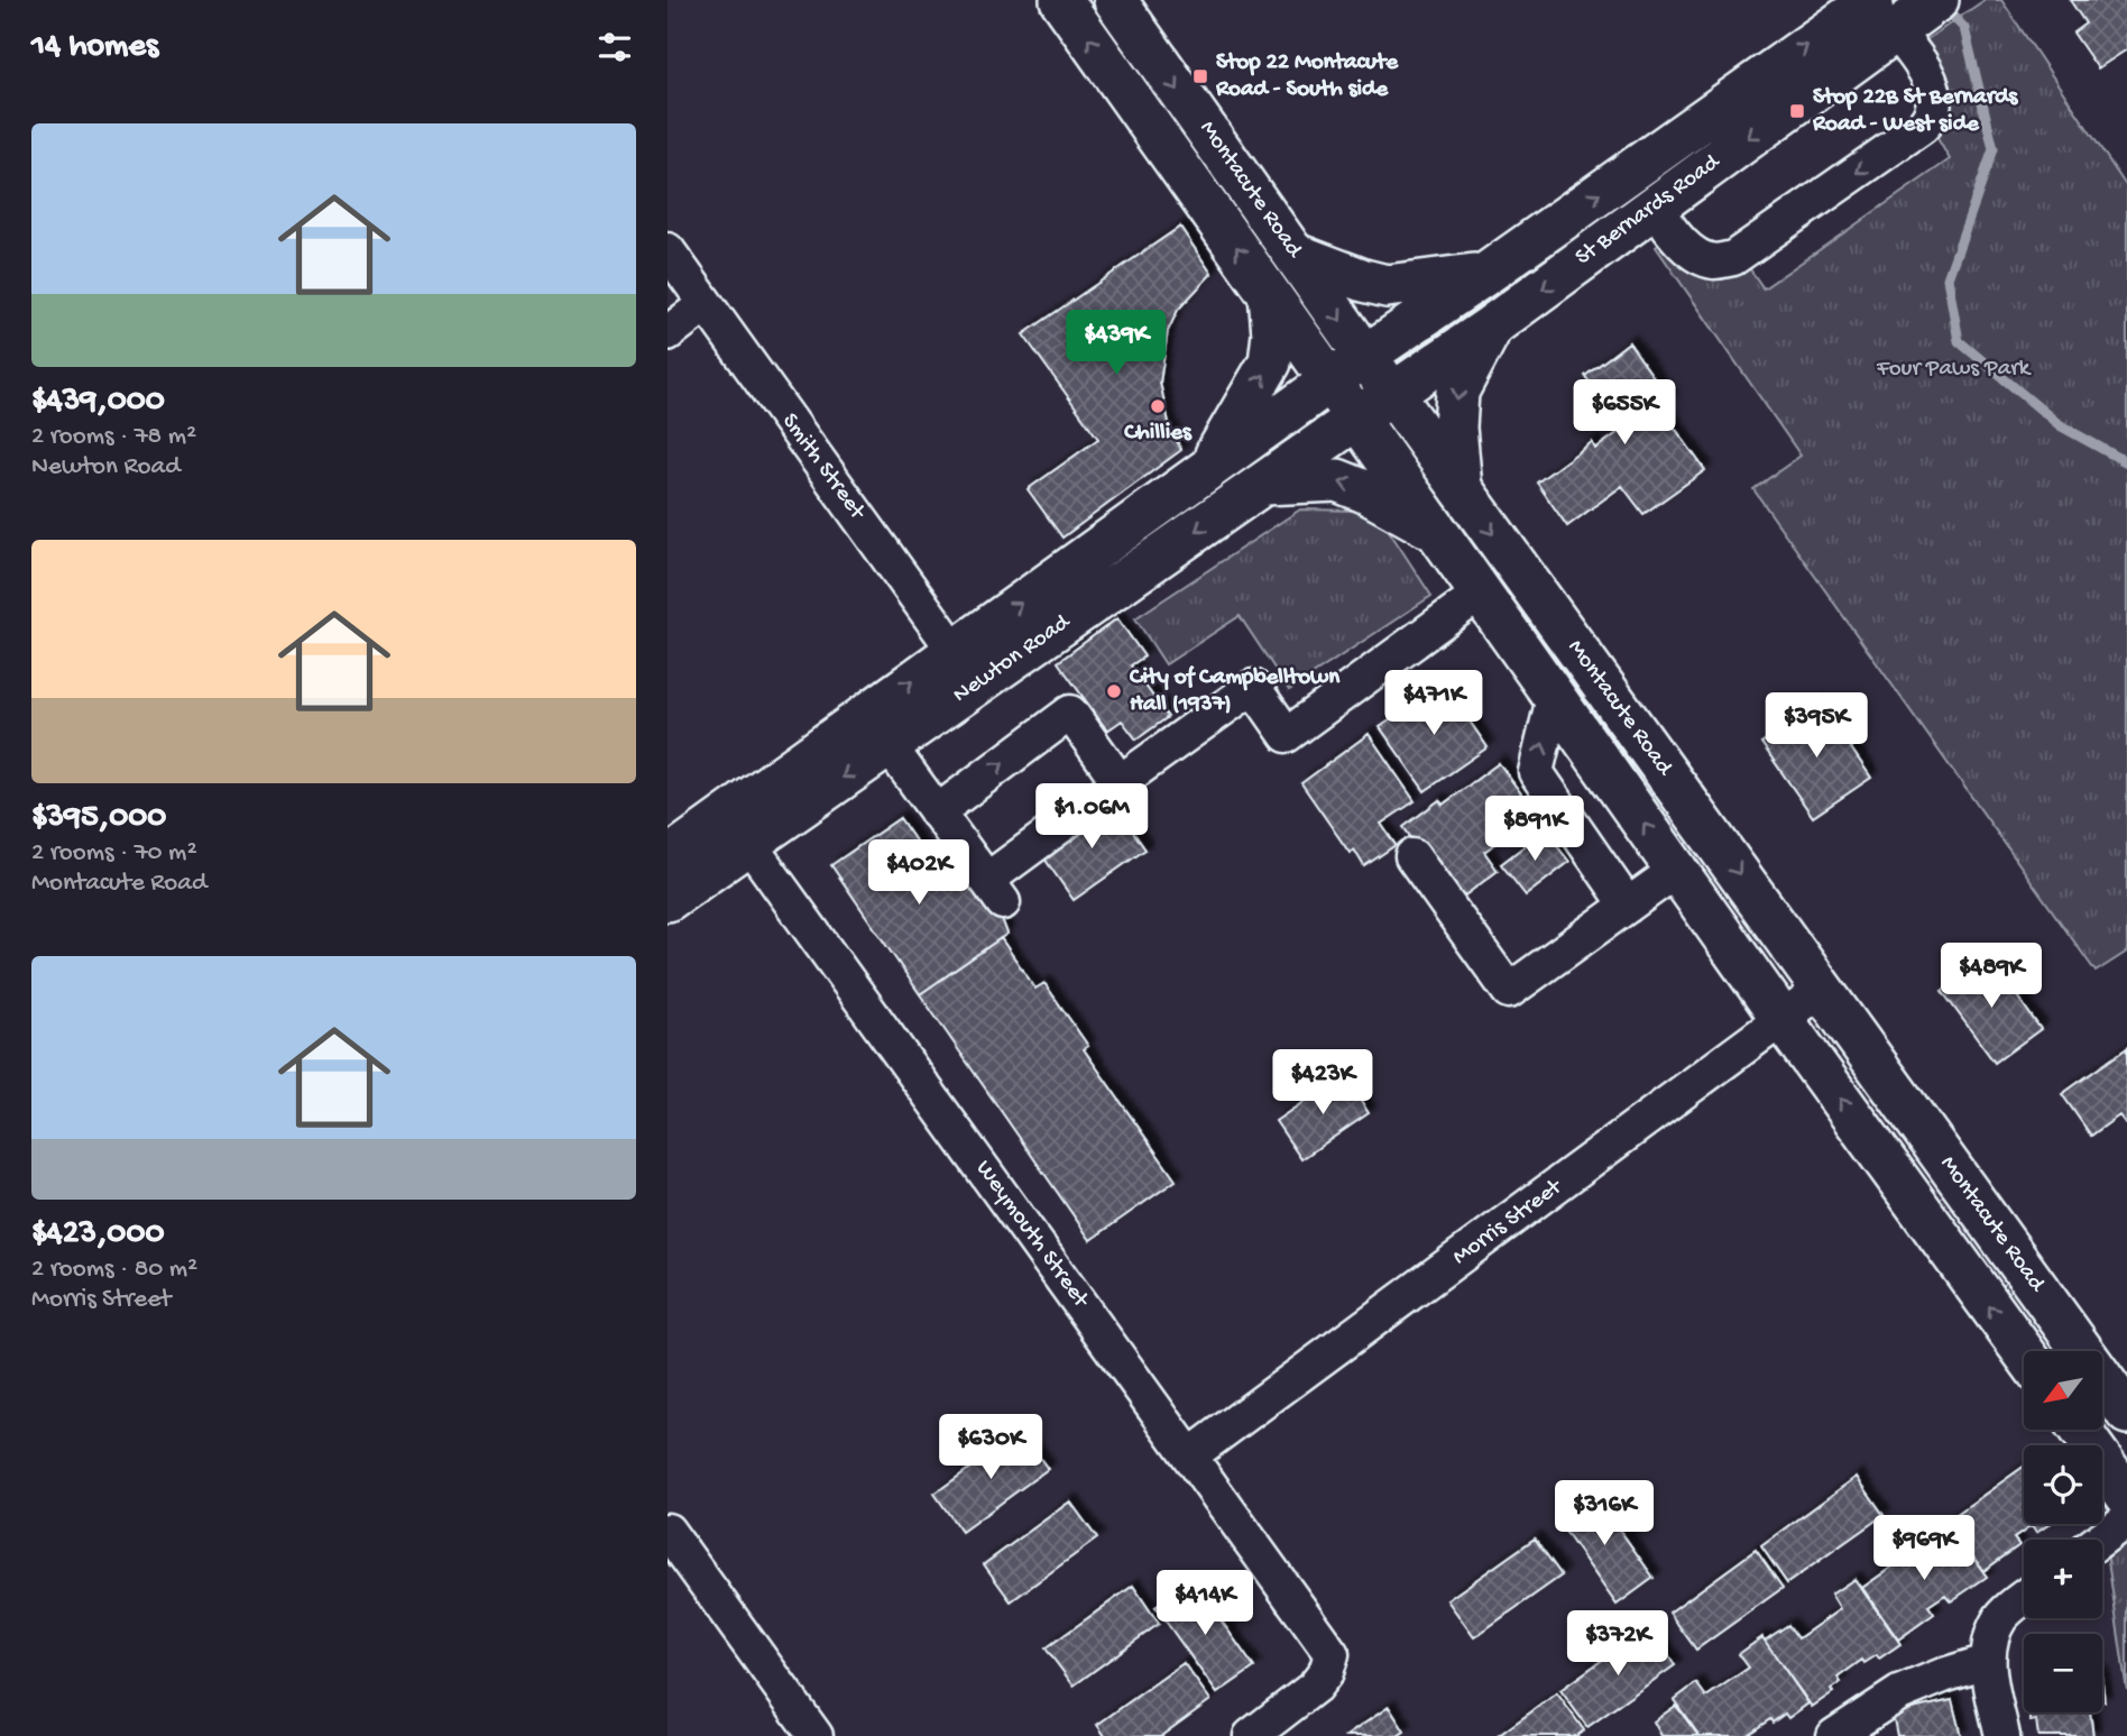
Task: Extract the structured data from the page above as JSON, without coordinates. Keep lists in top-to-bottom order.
{
  "streets": {
    "main road": ["Montacute Road", "St Bernards Road", "Newton Road"],
    "street": ["Smith Street", "Morris Street", "Weymouth Street"]
  },
  "crossings": [
    ["Montacute Road", "St Bernards Road"],
    ["Montacute Road", "Newton Road"],
    ["Montacute Road", "Morris Street"],
    ["St Bernards Road", "Newton Road"],
    ["Smith Street", "Newton Road"],
    ["Newton Road", "Weymouth Street"],
    ["Morris Street", "Weymouth Street"]
  ],
  "parks": ["Four Paws Park"],
  "places": {
    "transit": ["Stop 22 Montacute Road - South side", "Stop 22B St Bernards Road - West side"],
    "other": ["Chillies", "City of Campbelltown Hall (1937)"]
  },
  "north": "bottom left",
  "page": {
    "heading": "14 homes",
    "list": [
      {
        "name": "$439,000",
        "note": "2 rooms · 78 m² · Newton Road"
      },
      {
        "name": "$395,000",
        "note": "2 rooms · 70 m² · Montacute Road"
      },
      {
        "name": "$423,000",
        "note": "2 rooms · 80 m² · Morris Street"
      }
    ],
    "price": [
      "$439K",
      "$655K",
      "$471K",
      "$395K",
      "$1.06M",
      "$891K",
      "$402K",
      "$489K",
      "$423K",
      "$630K",
      "$316K",
      "$969K",
      "$414K",
      "$372K"
    ],
    "map_buttons": ["+", "−"]
  }
}
